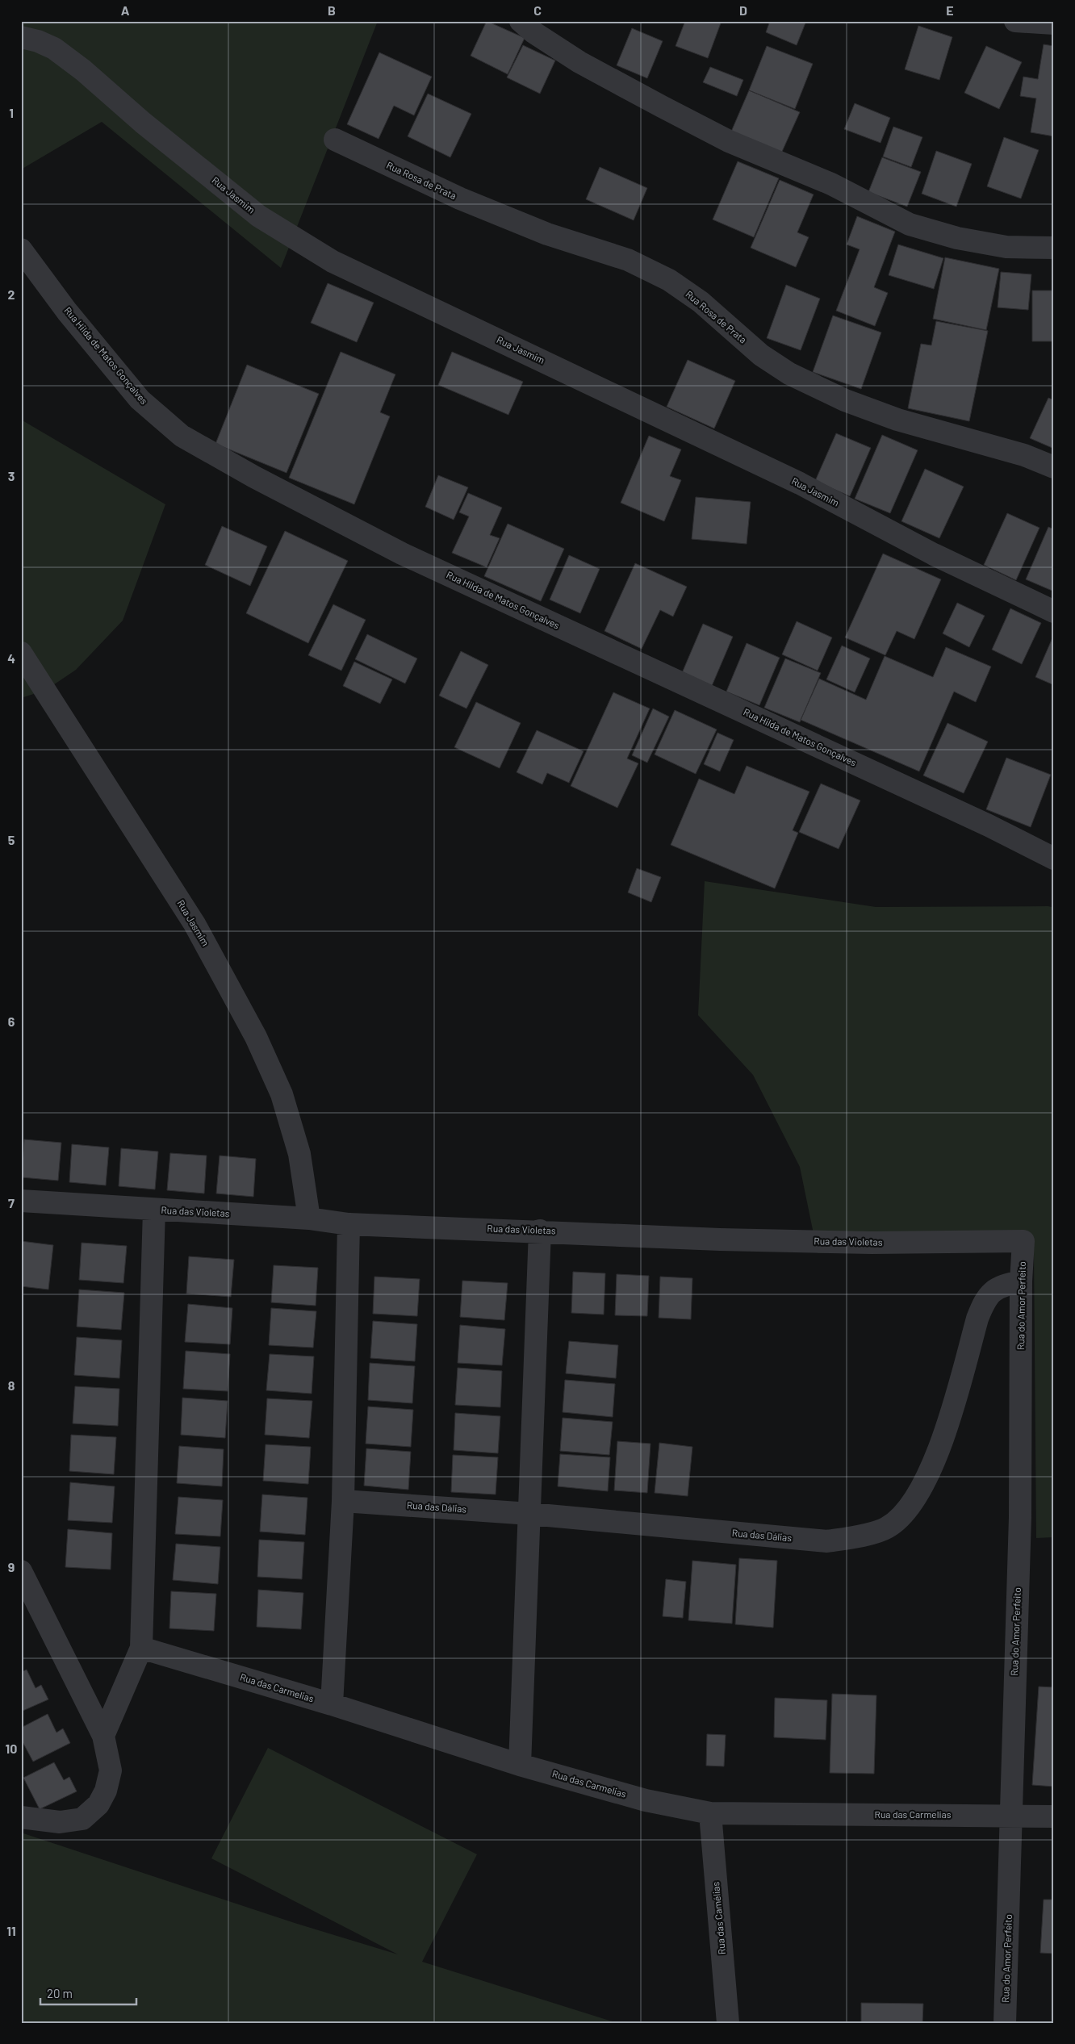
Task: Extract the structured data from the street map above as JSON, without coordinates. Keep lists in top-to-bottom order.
{
  "streets": {
    "street": [
      "Rua Rosa de Prata",
      "Rua Jasmim",
      "Rua Hilda de Matos Gonçalves",
      "Rua das Violetas",
      "Rua do Amor Perfeito",
      "Rua das Dálias",
      "Rua das Carmelias",
      "Rua das Camélias"
    ]
  },
  "crossings": [
    ["Rua Jasmim", "Rua das Violetas"],
    ["Rua das Violetas", "Rua do Amor Perfeito"],
    ["Rua do Amor Perfeito", "Rua das Dálias"],
    ["Rua do Amor Perfeito", "Rua das Carmelias"],
    ["Rua das Carmelias", "Rua das Camélias"]
  ],
  "scale_bar": "20 m",
  "grid": {
    "columns": [
      "A",
      "B",
      "C",
      "D",
      "E"
    ],
    "rows": [
      "1",
      "2",
      "3",
      "4",
      "5",
      "6",
      "7",
      "8",
      "9",
      "10",
      "11"
    ]
  }
}
